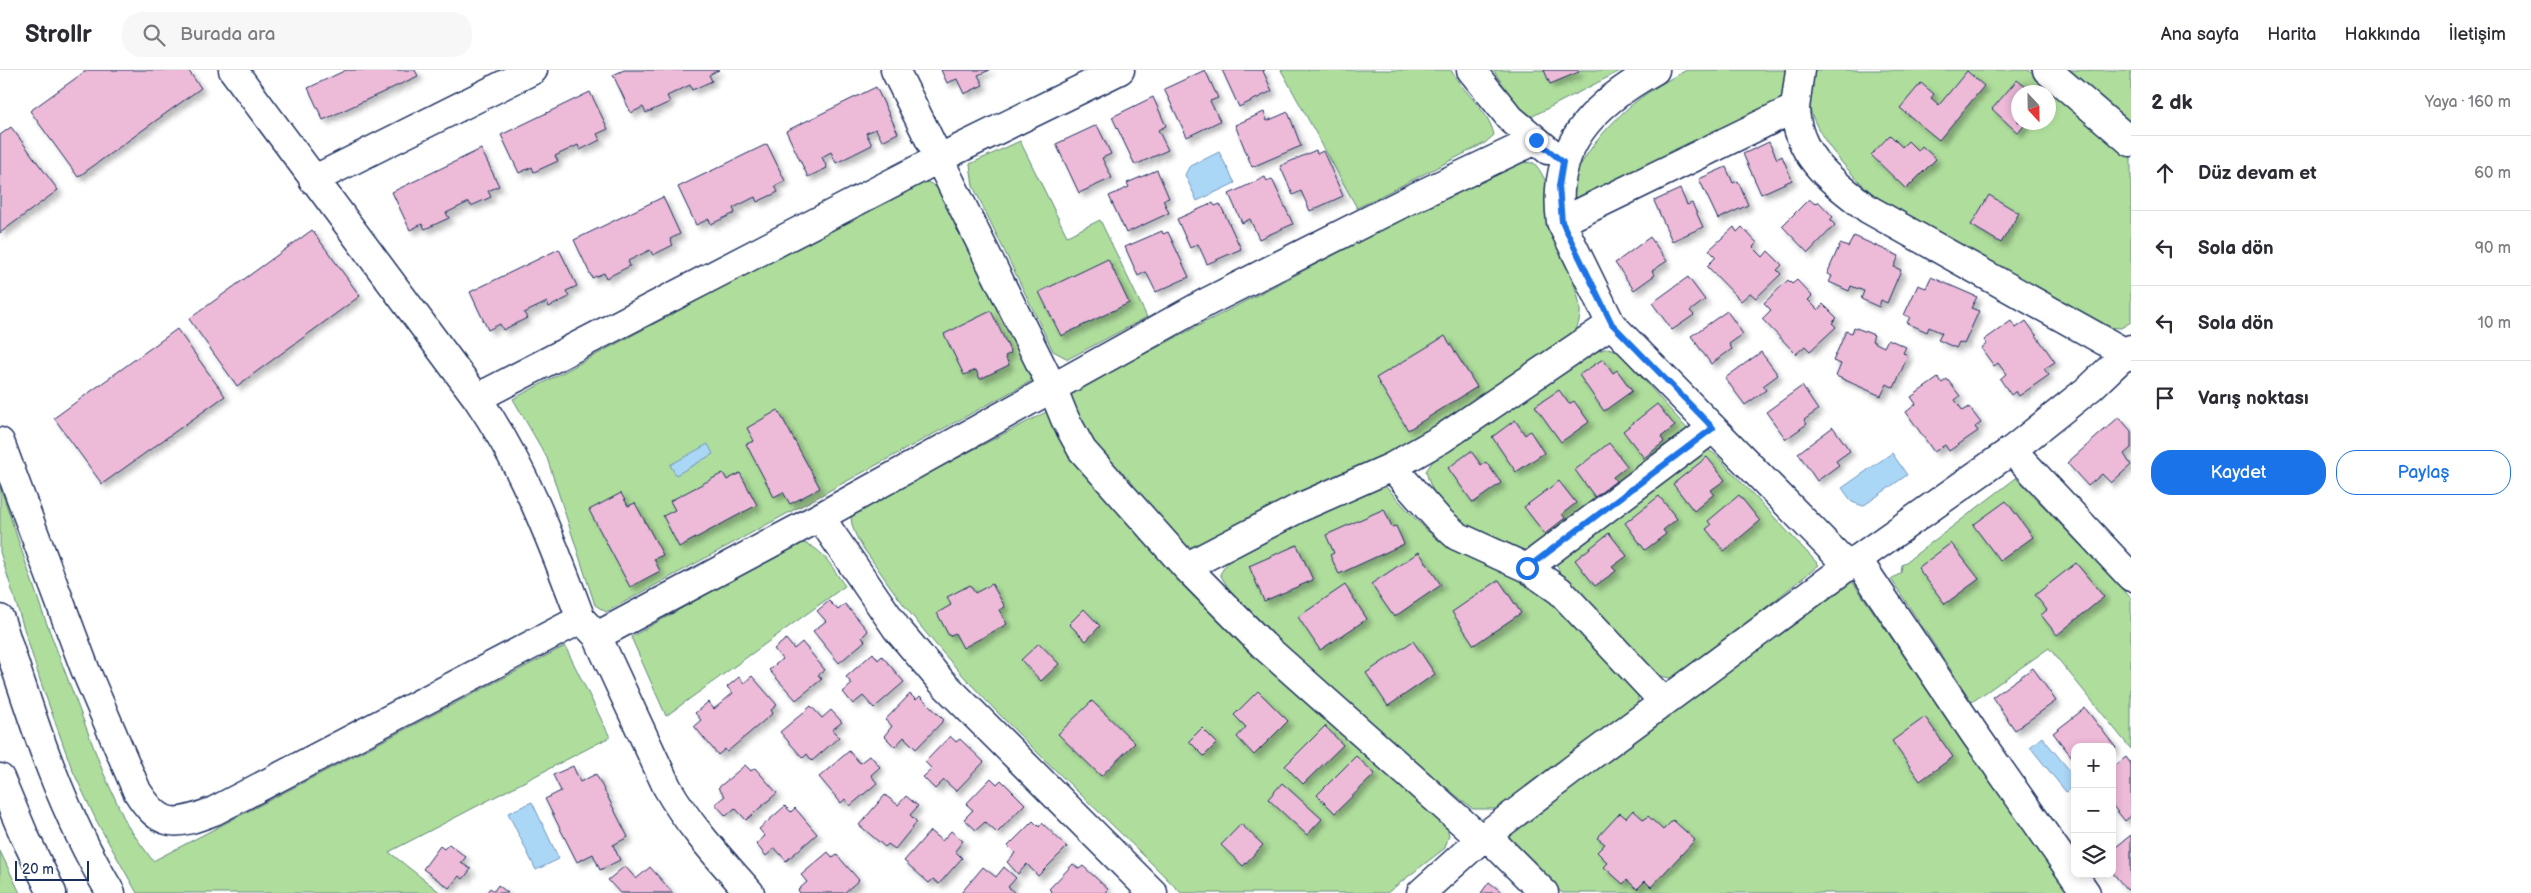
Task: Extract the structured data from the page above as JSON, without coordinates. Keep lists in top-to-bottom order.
{
  "scale_bar": "20 m",
  "north": "bottom",
  "page": {
    "header": "Strollr",
    "search": "Burada ara",
    "nav": [
      "Ana sayfa",
      "Harita",
      "Hakkında",
      "İletişim"
    ],
    "heading": ["2 dk", "Yaya · 160 m"],
    "list": [
      ["Düz devam et", "60 m"],
      ["Sola dön", "90 m"],
      ["Sola dön", "10 m"],
      "Varış noktası"
    ],
    "buttons": ["Kaydet", "Paylaş"],
    "map_buttons": ["+", "−"],
    "scale": "20 m"
  }
}
